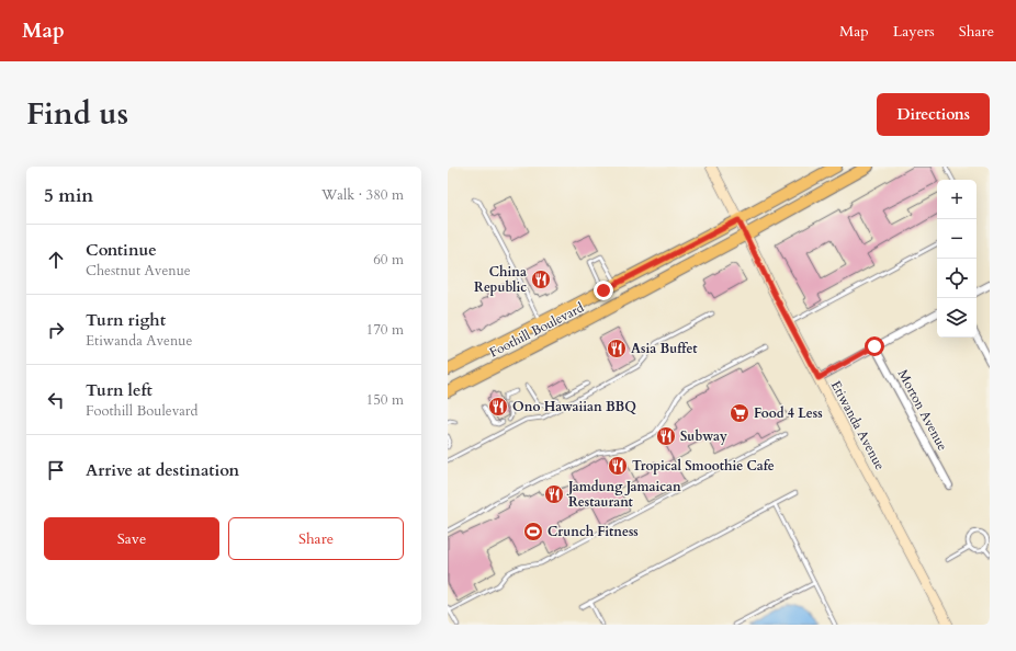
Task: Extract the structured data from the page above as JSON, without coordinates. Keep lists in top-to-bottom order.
{
  "streets": {
    "main road": ["Foothill Boulevard", "Etiwanda Avenue"],
    "street": ["Morton Avenue"]
  },
  "crossings": [
    ["Foothill Boulevard", "Etiwanda Avenue"]
  ],
  "places": {
    "restaurant": [
      "China Republic",
      "Asia Buffet",
      "Ono Hawaiian BBQ",
      "Subway",
      "Tropical Smoothie Cafe",
      "Jamdung Jamaican Restaurant"
    ],
    "supermarket": ["Food 4 Less"],
    "sports": ["Crunch Fitness"]
  },
  "page": {
    "header": "Map",
    "nav": ["Map", "Layers", "Share"],
    "title": "Find us",
    "buttons": [
      "Directions",
      ["Save", "Share"]
    ],
    "heading": ["5 min", "Walk · 380 m"],
    "map_buttons": ["+", "−"],
    "list": [
      ["Continue", "Chestnut Avenue", "60 m"],
      ["Turn right", "Etiwanda Avenue", "170 m"],
      ["Turn left", "Foothill Boulevard", "150 m"],
      "Arrive at destination"
    ]
  }
}
